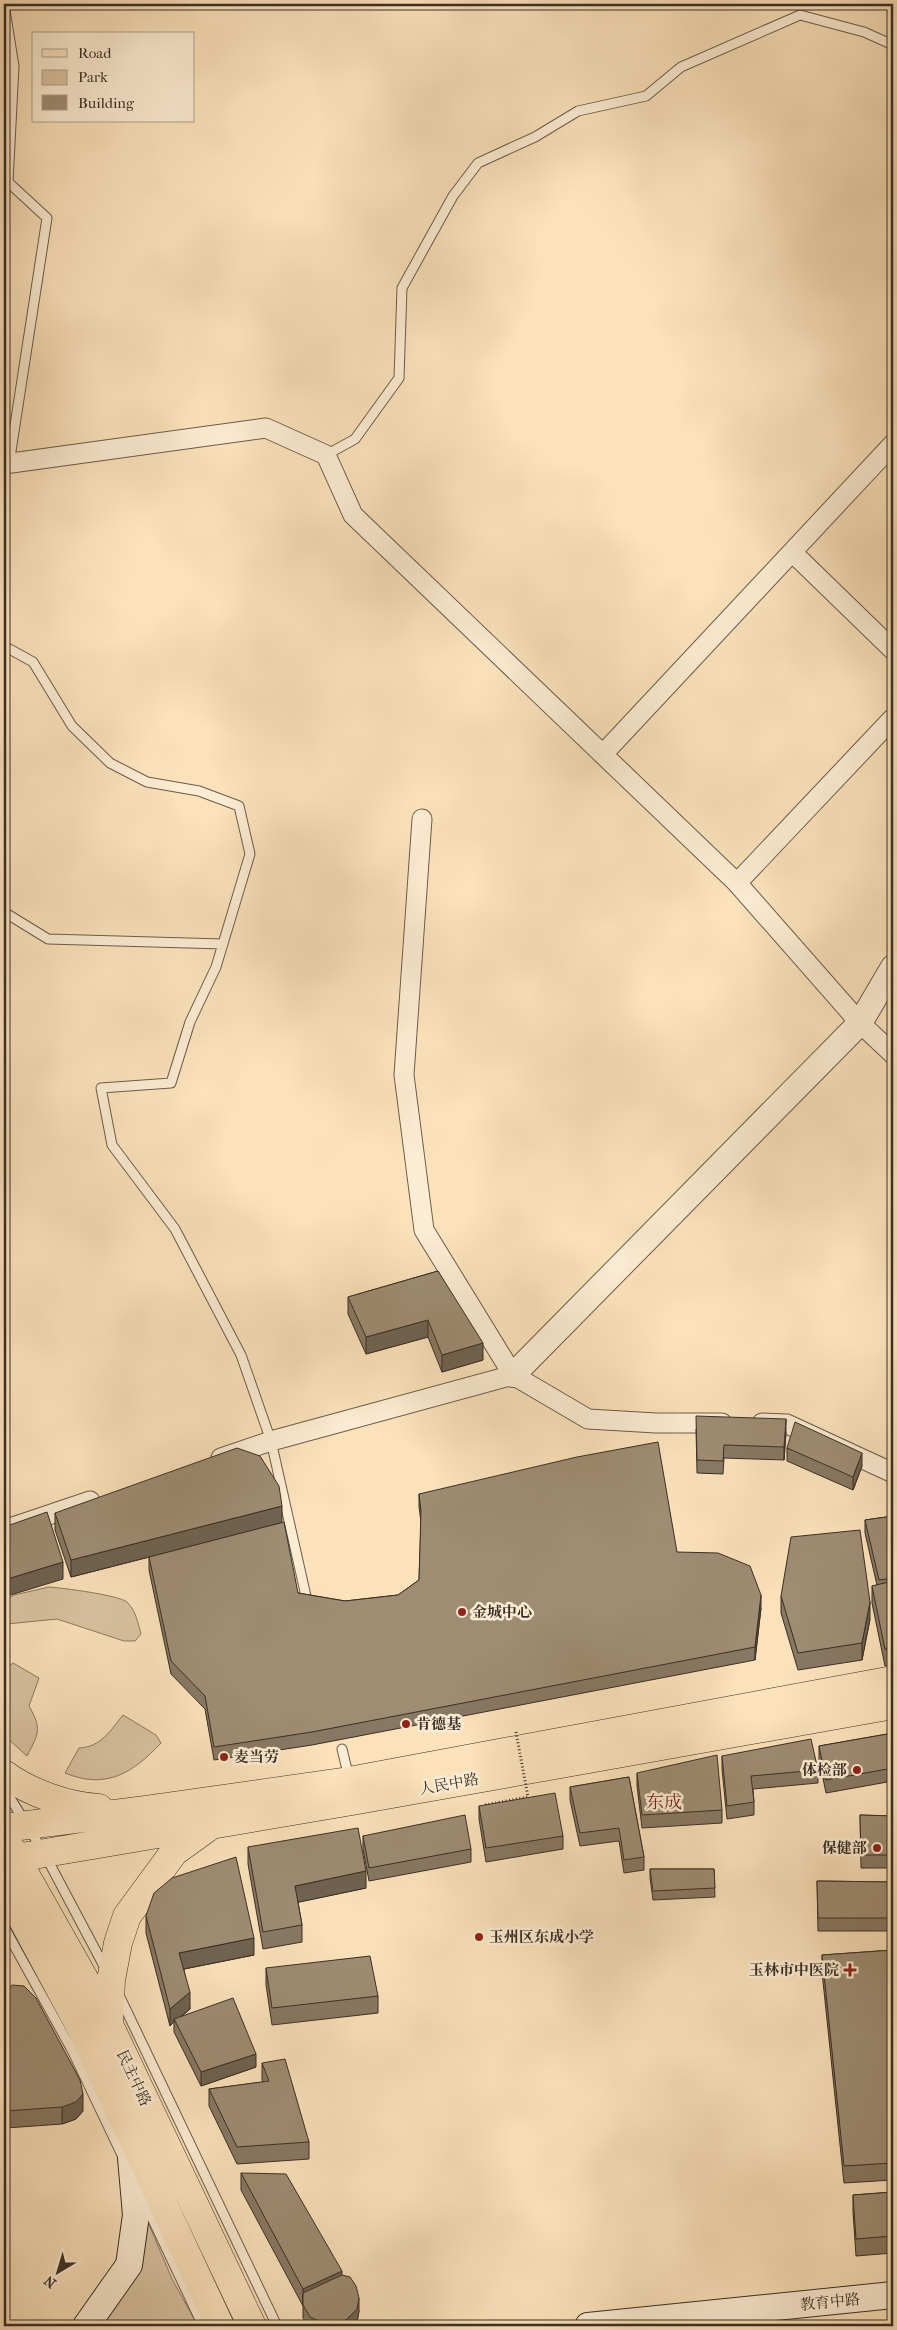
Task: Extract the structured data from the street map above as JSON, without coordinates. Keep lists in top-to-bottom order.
{
  "streets": {
    "main road": ["人民中路", "民主中路", "教育中路"]
  },
  "crossings": [
    ["人民中路", "民主中路"]
  ],
  "districts": ["东成"],
  "places": {
    "other": [
      "金城中心",
      "肯德基",
      "麦当劳",
      "体检部",
      "保健部",
      "玉州区东成小学"
    ],
    "health": ["玉林市中医院"]
  },
  "legend": ["Road", "Park", "Building"],
  "north": "bottom left"
}
